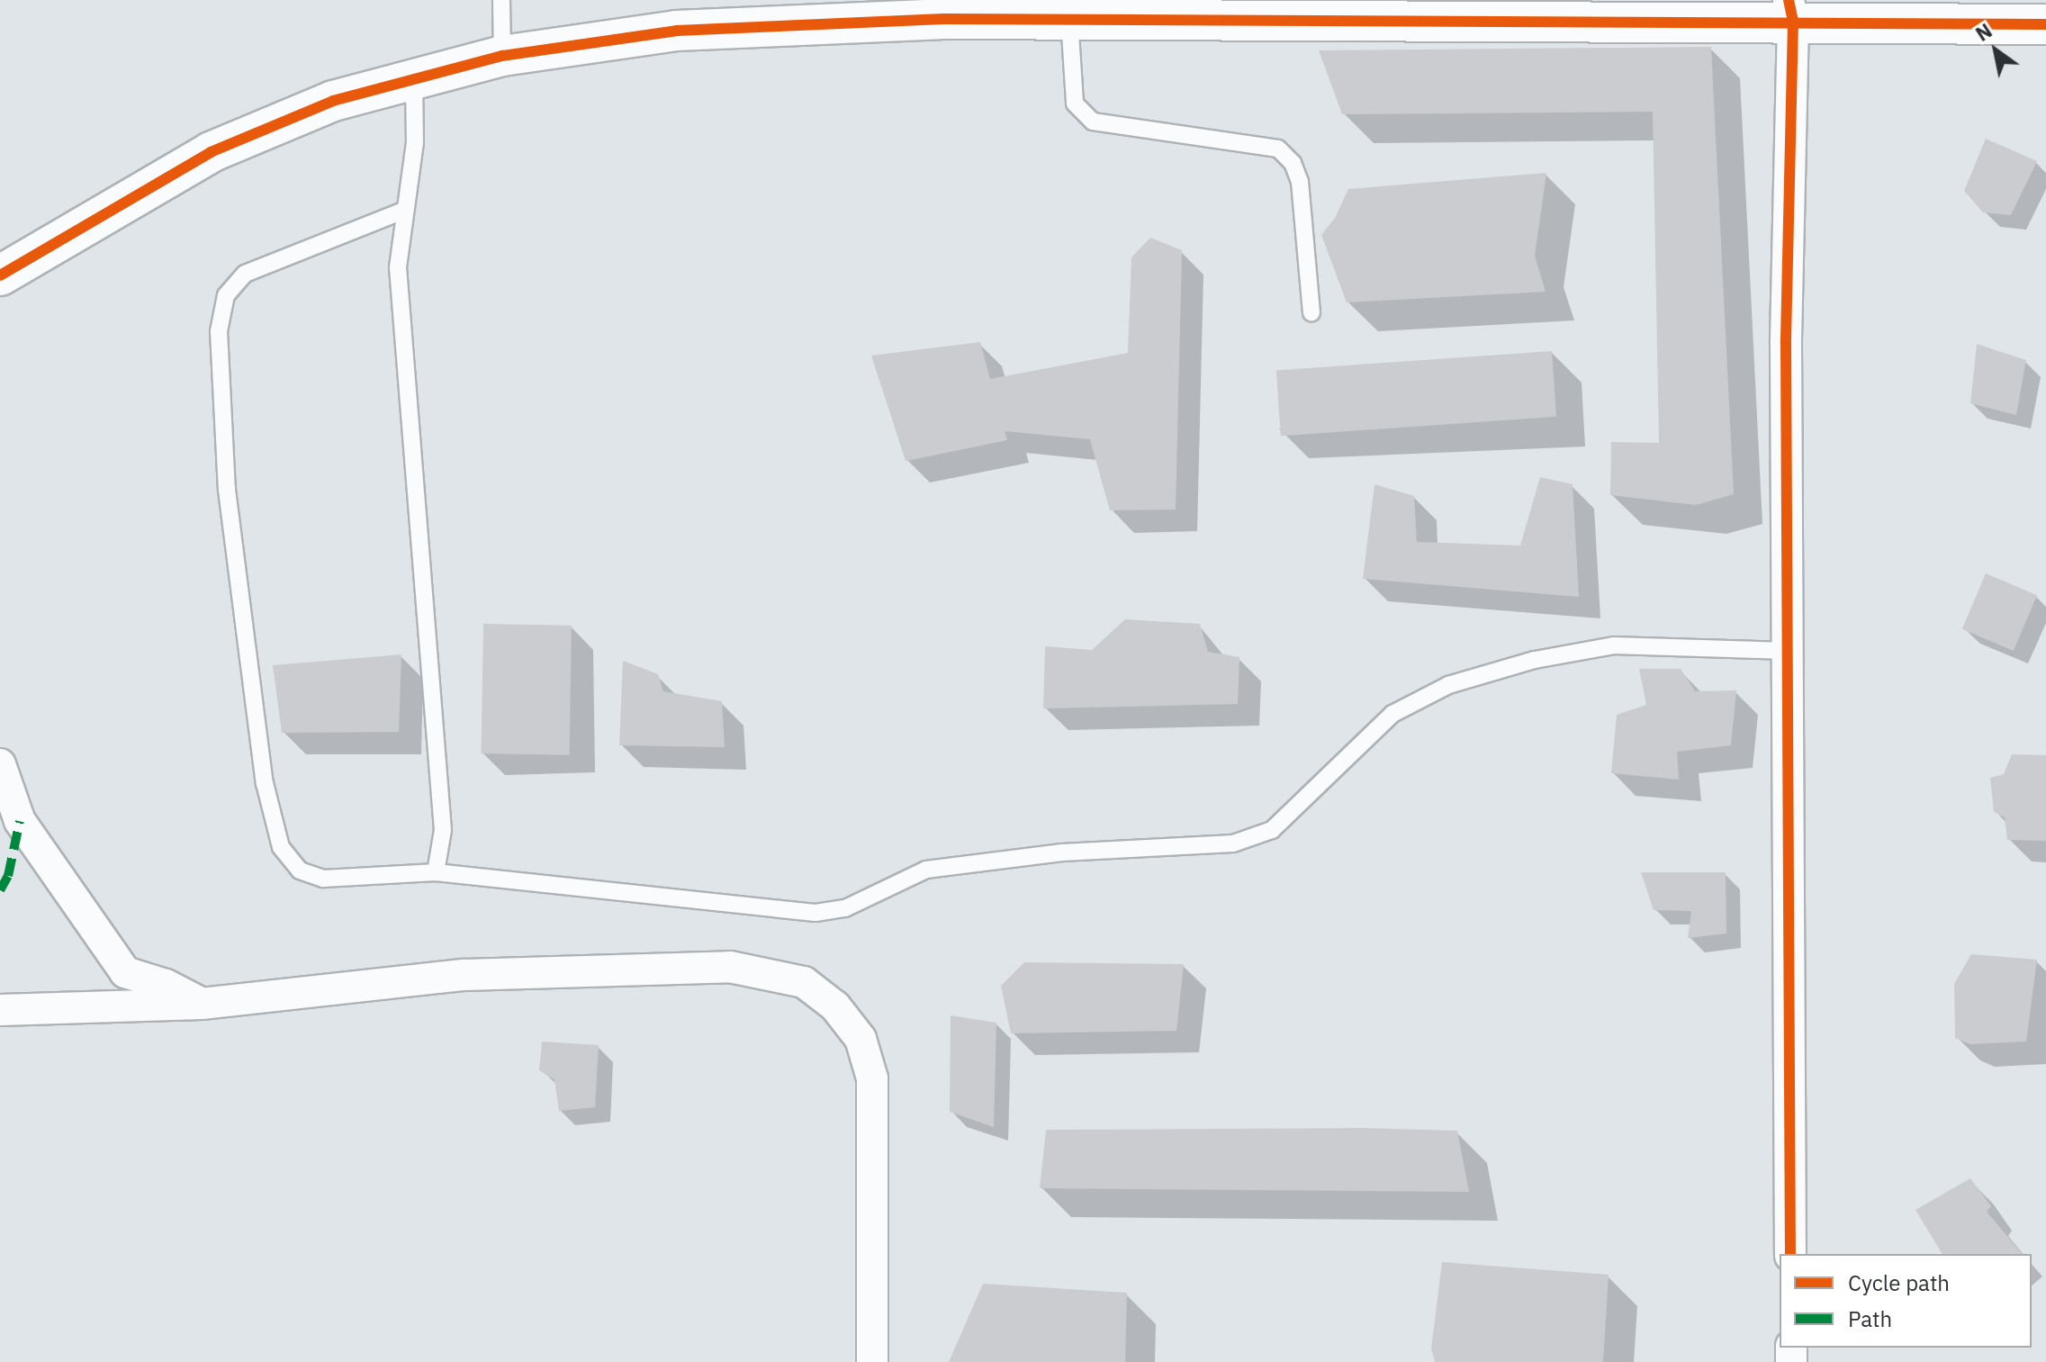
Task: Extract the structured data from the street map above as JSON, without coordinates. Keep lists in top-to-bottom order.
{
  "legend": ["Cycle path", "Path"],
  "north": "top left"
}
